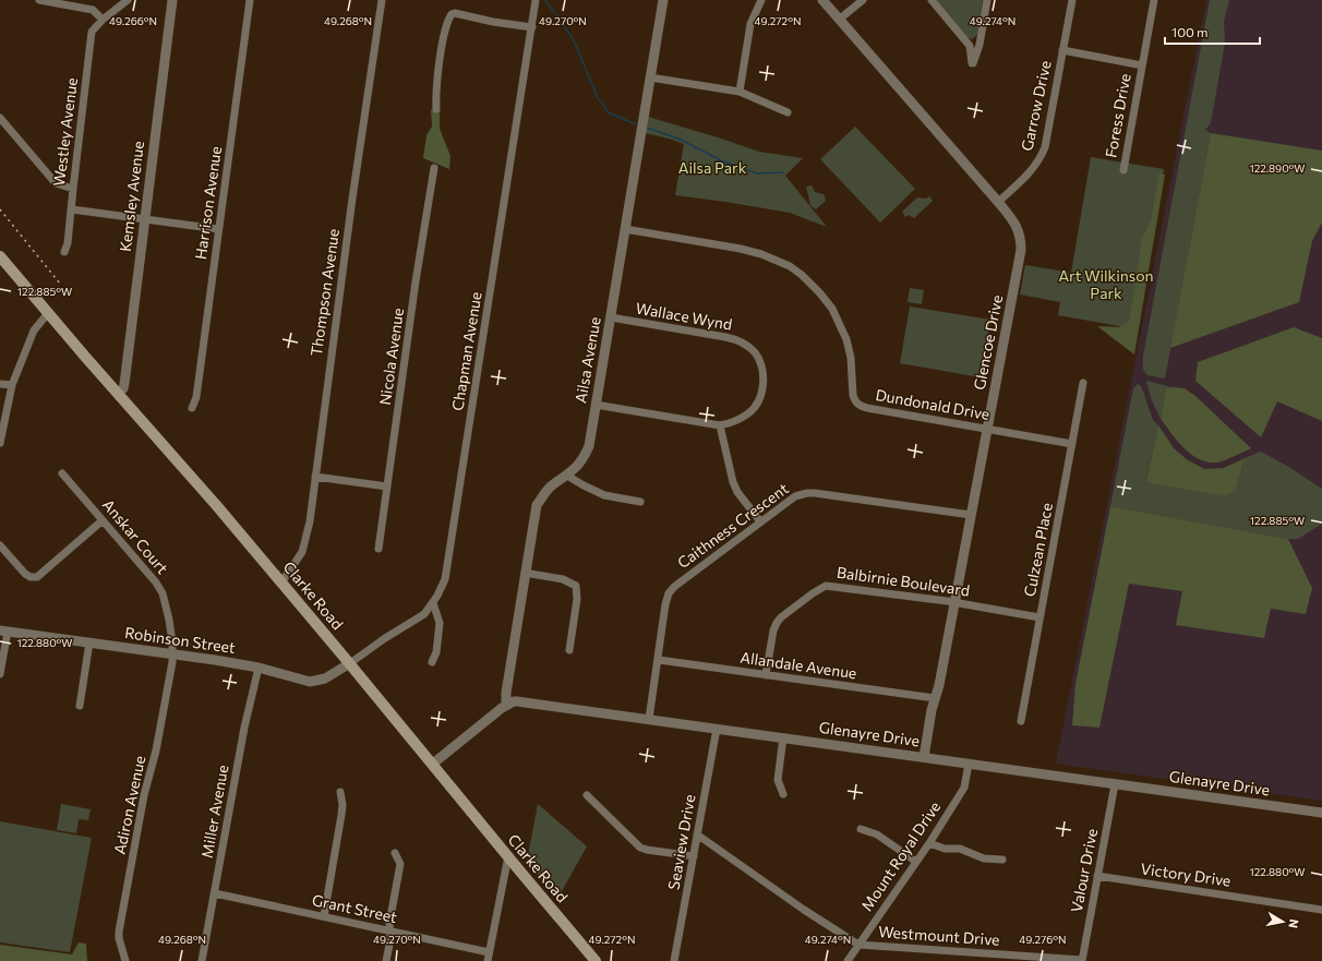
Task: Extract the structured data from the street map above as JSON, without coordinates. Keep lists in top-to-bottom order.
{
  "streets": {
    "main road": ["Clarke Road"],
    "street": [
      "Garrow Drive",
      "Foress Drive",
      "Westley Avenue",
      "Kemsley Avenue",
      "Harrison Avenue",
      "Thompson Avenue",
      "Wallace Wynd",
      "Glencoe Drive",
      "Chapman Avenue",
      "Nicola Avenue",
      "Ailsa Avenue",
      "Dundonald Drive",
      "Caithness Crescent",
      "Anskar Court",
      "Culzean Place",
      "Balbirnie Boulevard",
      "Robinson Street",
      "Allandale Avenue",
      "Glenayre Drive",
      "Adiron Avenue",
      "Miller Avenue",
      "Seaview Drive",
      "Mount Royal Drive",
      "Valour Drive",
      "Victory Drive",
      "Grant Street",
      "Westmount Drive"
    ]
  },
  "crossings": [
    ["Garrow Drive", "Foress Drive"],
    ["Garrow Drive", "Glencoe Drive"],
    ["Kemsley Avenue", "Clarke Road"],
    ["Thompson Avenue", "Clarke Road"],
    ["Wallace Wynd", "Ailsa Avenue"],
    ["Glencoe Drive", "Dundonald Drive"],
    ["Glencoe Drive", "Caithness Crescent"],
    ["Glencoe Drive", "Balbirnie Boulevard"],
    ["Glencoe Drive", "Allandale Avenue"],
    ["Glencoe Drive", "Glenayre Drive"],
    ["Chapman Avenue", "Clarke Road"],
    ["Chapman Avenue", "Robinson Street"],
    ["Ailsa Avenue", "Dundonald Drive"],
    ["Ailsa Avenue", "Glenayre Drive"],
    ["Dundonald Drive", "Culzean Place"],
    ["Caithness Crescent", "Allandale Avenue"],
    ["Caithness Crescent", "Glenayre Drive"],
    ["Anskar Court", "Robinson Street"],
    ["Anskar Court", "Adiron Avenue"],
    ["Culzean Place", "Balbirnie Boulevard"],
    ["Balbirnie Boulevard", "Allandale Avenue"],
    ["Clarke Road", "Robinson Street"],
    ["Clarke Road", "Glenayre Drive"],
    ["Robinson Street", "Adiron Avenue"],
    ["Robinson Street", "Miller Avenue"],
    ["Glenayre Drive", "Seaview Drive"],
    ["Glenayre Drive", "Mount Royal Drive"],
    ["Glenayre Drive", "Valour Drive"],
    ["Miller Avenue", "Grant Street"],
    ["Seaview Drive", "Westmount Drive"],
    ["Mount Royal Drive", "Westmount Drive"],
    ["Valour Drive", "Victory Drive"],
    ["Valour Drive", "Westmount Drive"]
  ],
  "parks": ["Ailsa Park", "Art Wilkinson Park"],
  "scale_bar": "100 m",
  "north": "right",
  "coordinates": [
    "49.270°N",
    "49.274°N",
    "49.266°N",
    "49.268°N",
    "49.272°N",
    "122.890°W",
    "122.885°W",
    "122.880°W",
    "49.276°N"
  ]
}
